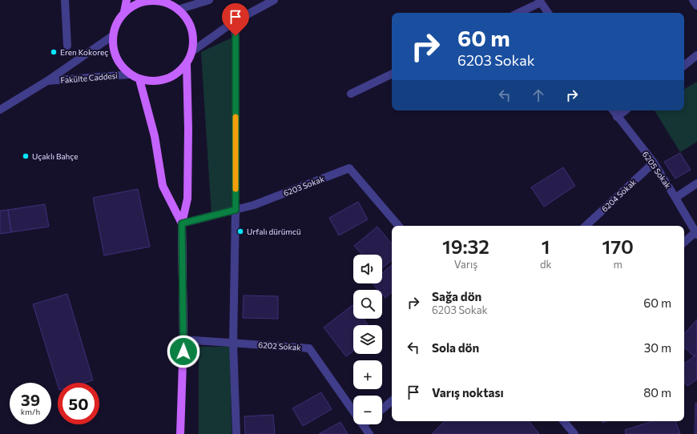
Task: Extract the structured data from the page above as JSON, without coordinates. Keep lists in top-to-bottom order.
{
  "streets": {
    "street": [
      "Fakülte Caddesi",
      "6205 Sokak",
      "6203 Sokak",
      "6204 Sokak",
      "6202 Sokak"
    ]
  },
  "crossings": [
    ["6205 Sokak", "6204 Sokak"]
  ],
  "places": ["Eren Kokoreç", "Uçaklı Bahçe", "Urfalı dürümcü"],
  "page": {
    "turn": ["60 m", "6203 Sokak"],
    "eta": [
      "19:32",
      "Varış",
      "1",
      "dk",
      "170",
      "m"
    ],
    "map_buttons": ["+", "−"],
    "list": [
      {
        "name": "Sağa dön",
        "note": "6203 Sokak",
        "value": "60 m"
      },
      {
        "name": "Sola dön",
        "value": "30 m"
      },
      {
        "name": "Varış noktası",
        "value": "80 m"
      }
    ],
    "speed": "39 km/h",
    "limit": "50"
  }
}
